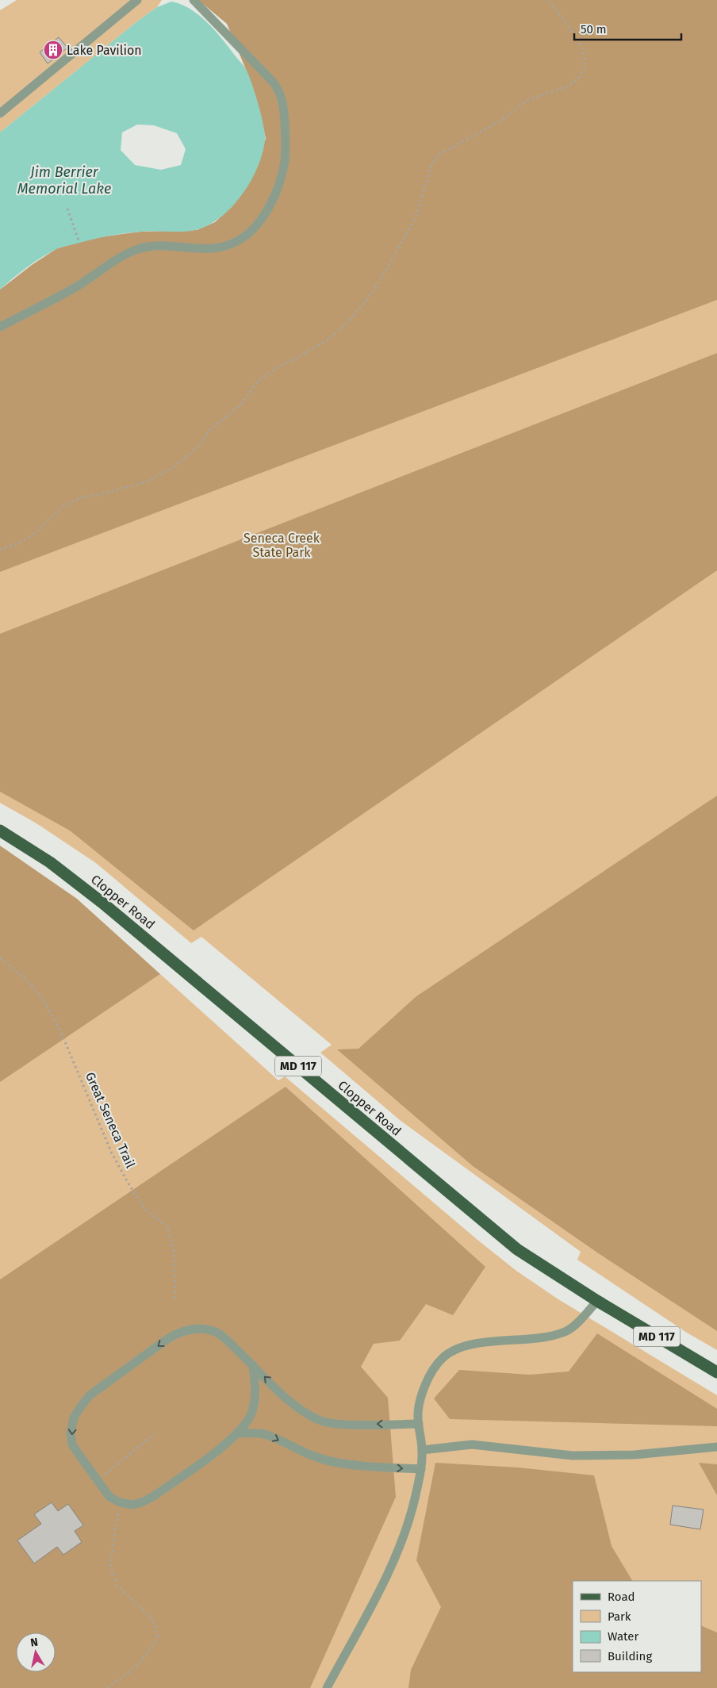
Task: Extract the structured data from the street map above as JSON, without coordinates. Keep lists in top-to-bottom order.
{
  "streets": {
    "main road": ["Clopper Road", "MD 117"],
    "path": ["Great Seneca Trail"]
  },
  "water": ["Jim Berrier Memorial Lake"],
  "parks": ["Seneca Creek State Park"],
  "places": {
    "building": ["Lake Pavilion"]
  },
  "legend": [
    "Road",
    "Park",
    "Water",
    "Building"
  ],
  "scale_bar": "50 m",
  "north": "top"
}
